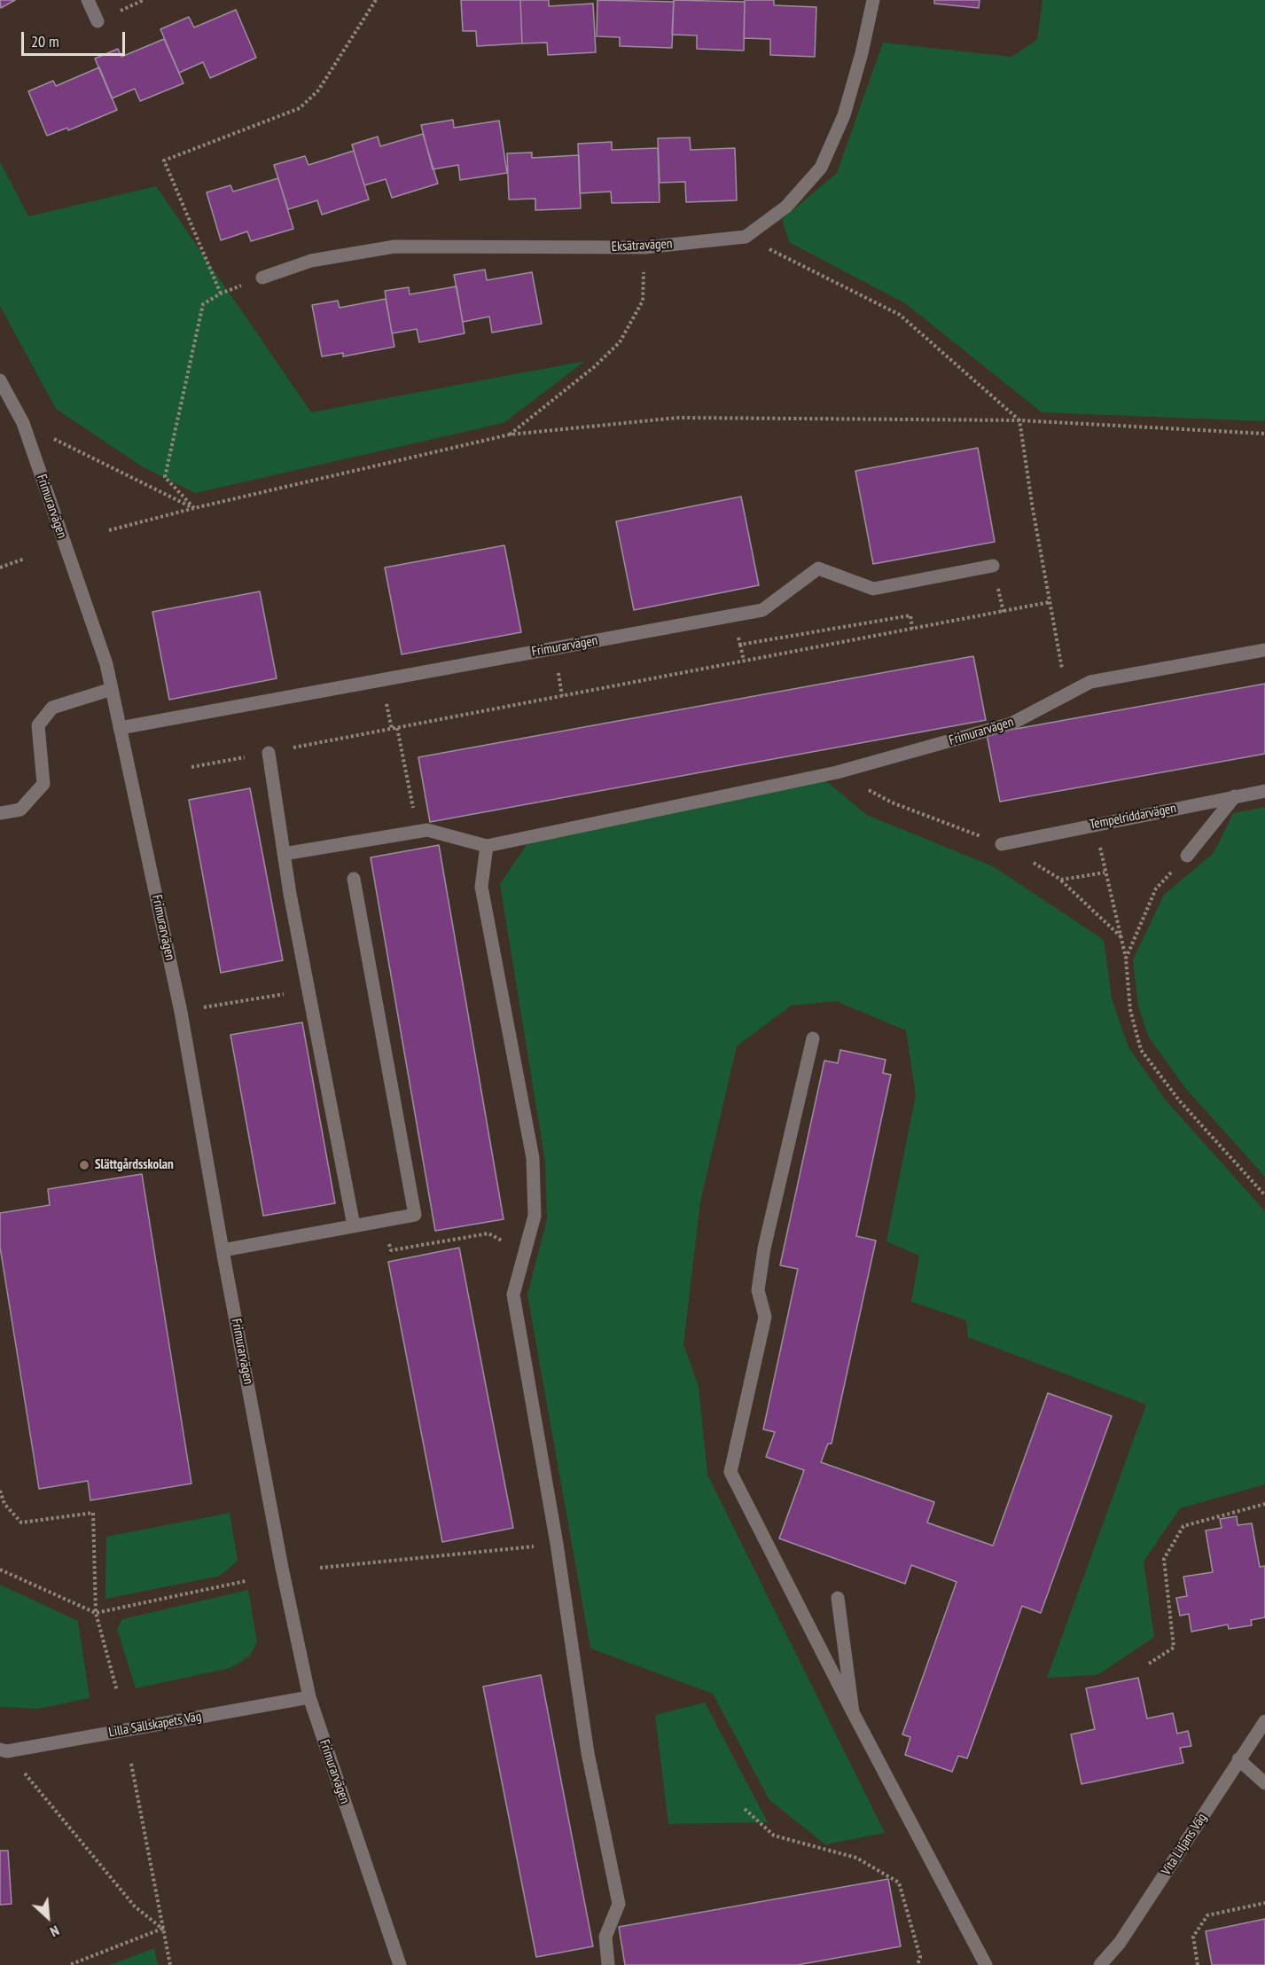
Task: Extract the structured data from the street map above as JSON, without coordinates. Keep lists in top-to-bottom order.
{
  "streets": {
    "street": [
      "Eksätravägen",
      "Frimurarvägen",
      "Tempelriddarvägen",
      "Lilla Sällskapets Väg",
      "Vita Liljans Väg"
    ]
  },
  "crossings": [
    ["Frimurarvägen", "Lilla Sällskapets Väg"]
  ],
  "places": ["Slättgårdsskolan"],
  "scale_bar": "20 m",
  "north": "bottom right"
}
